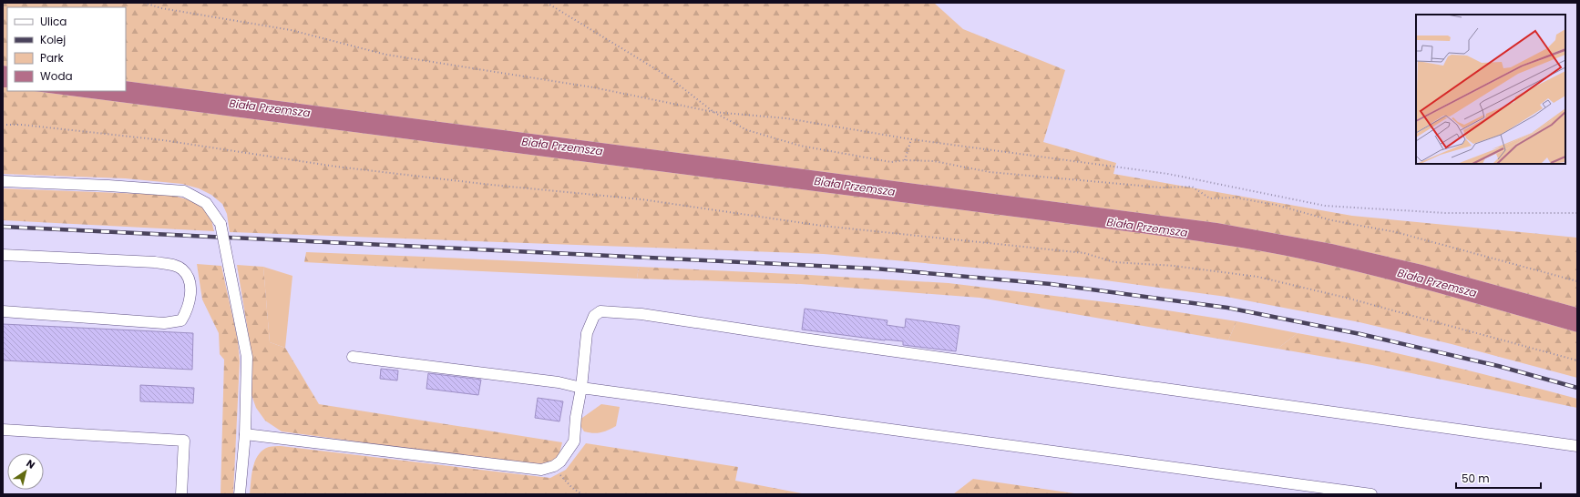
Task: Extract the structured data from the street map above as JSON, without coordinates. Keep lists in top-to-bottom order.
{
  "water": ["Biała Przemsza"],
  "legend": [
    "Ulica",
    "Kolej",
    "Park",
    "Woda"
  ],
  "scale_bar": "50 m",
  "north": "top right"
}
